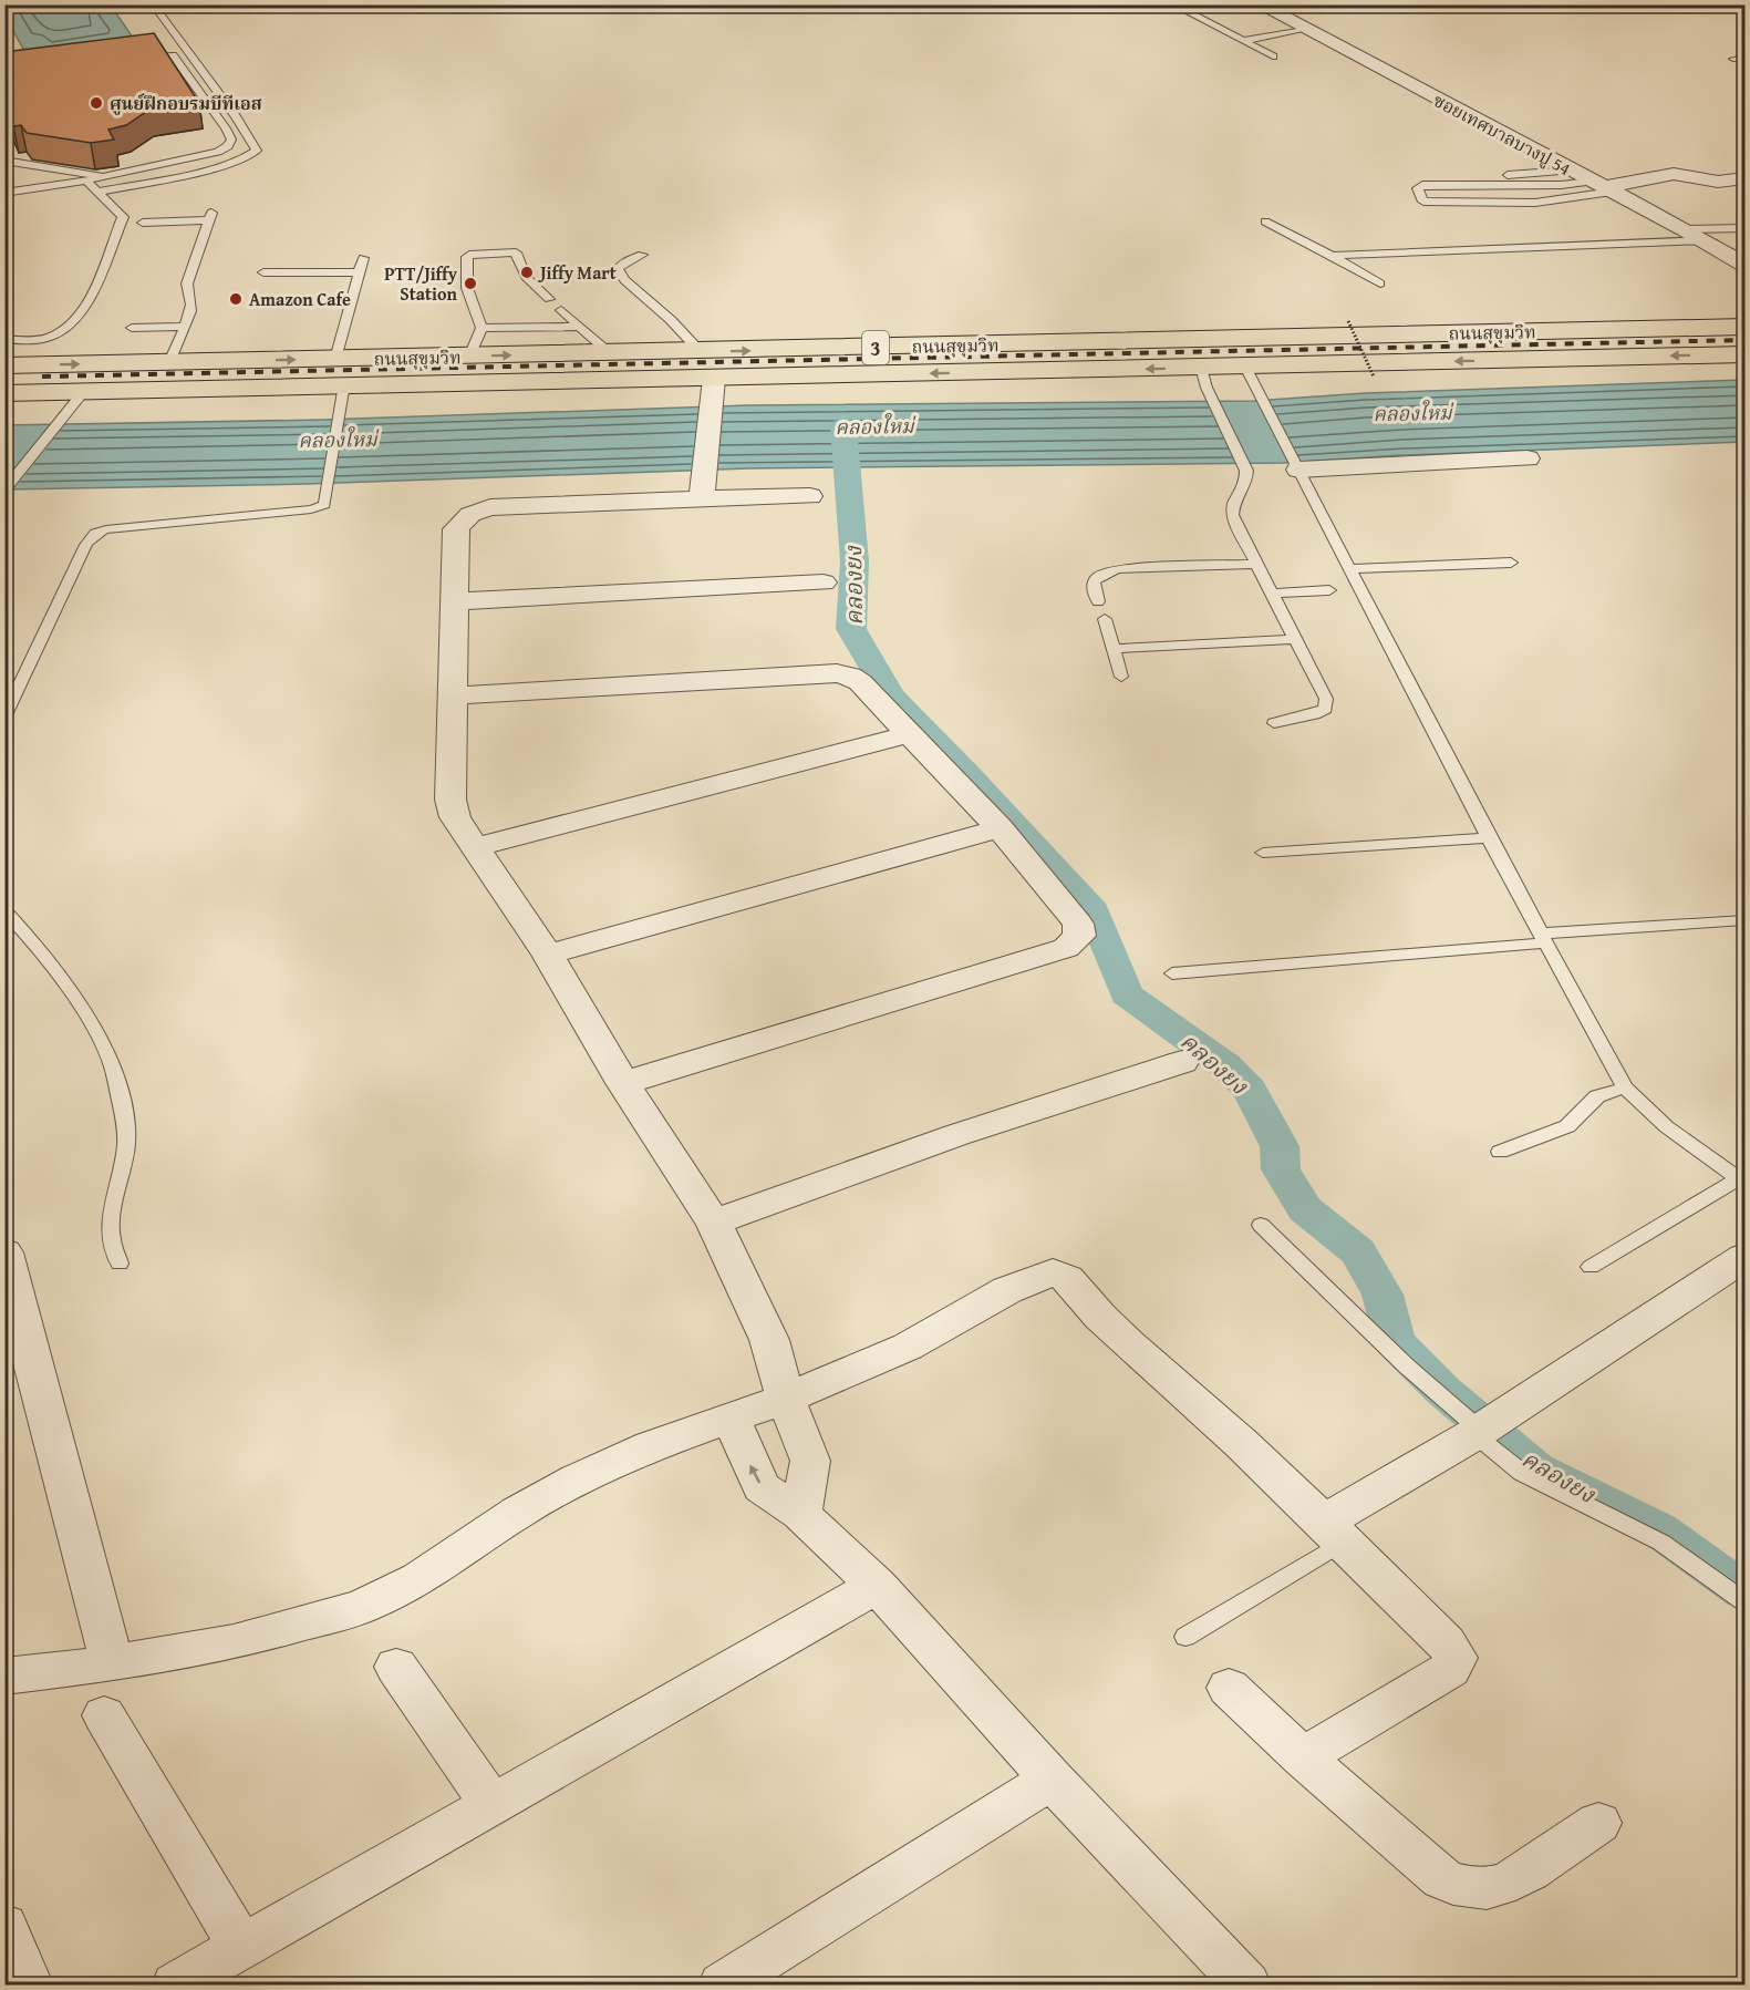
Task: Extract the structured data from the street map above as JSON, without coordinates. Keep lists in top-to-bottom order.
{
  "streets": {
    "highway": ["ถนนสุขุมวิท", "3"],
    "street": ["ซอยเทศบาลบางปู 54"]
  },
  "water": ["คลองใหม่", "คลองยง"],
  "places": [
    "ศูนย์ฝึกอบรมบีทีเอส",
    "Jiffy Mart",
    "PTT/Jiffy Station",
    "Amazon Cafe"
  ]
}
